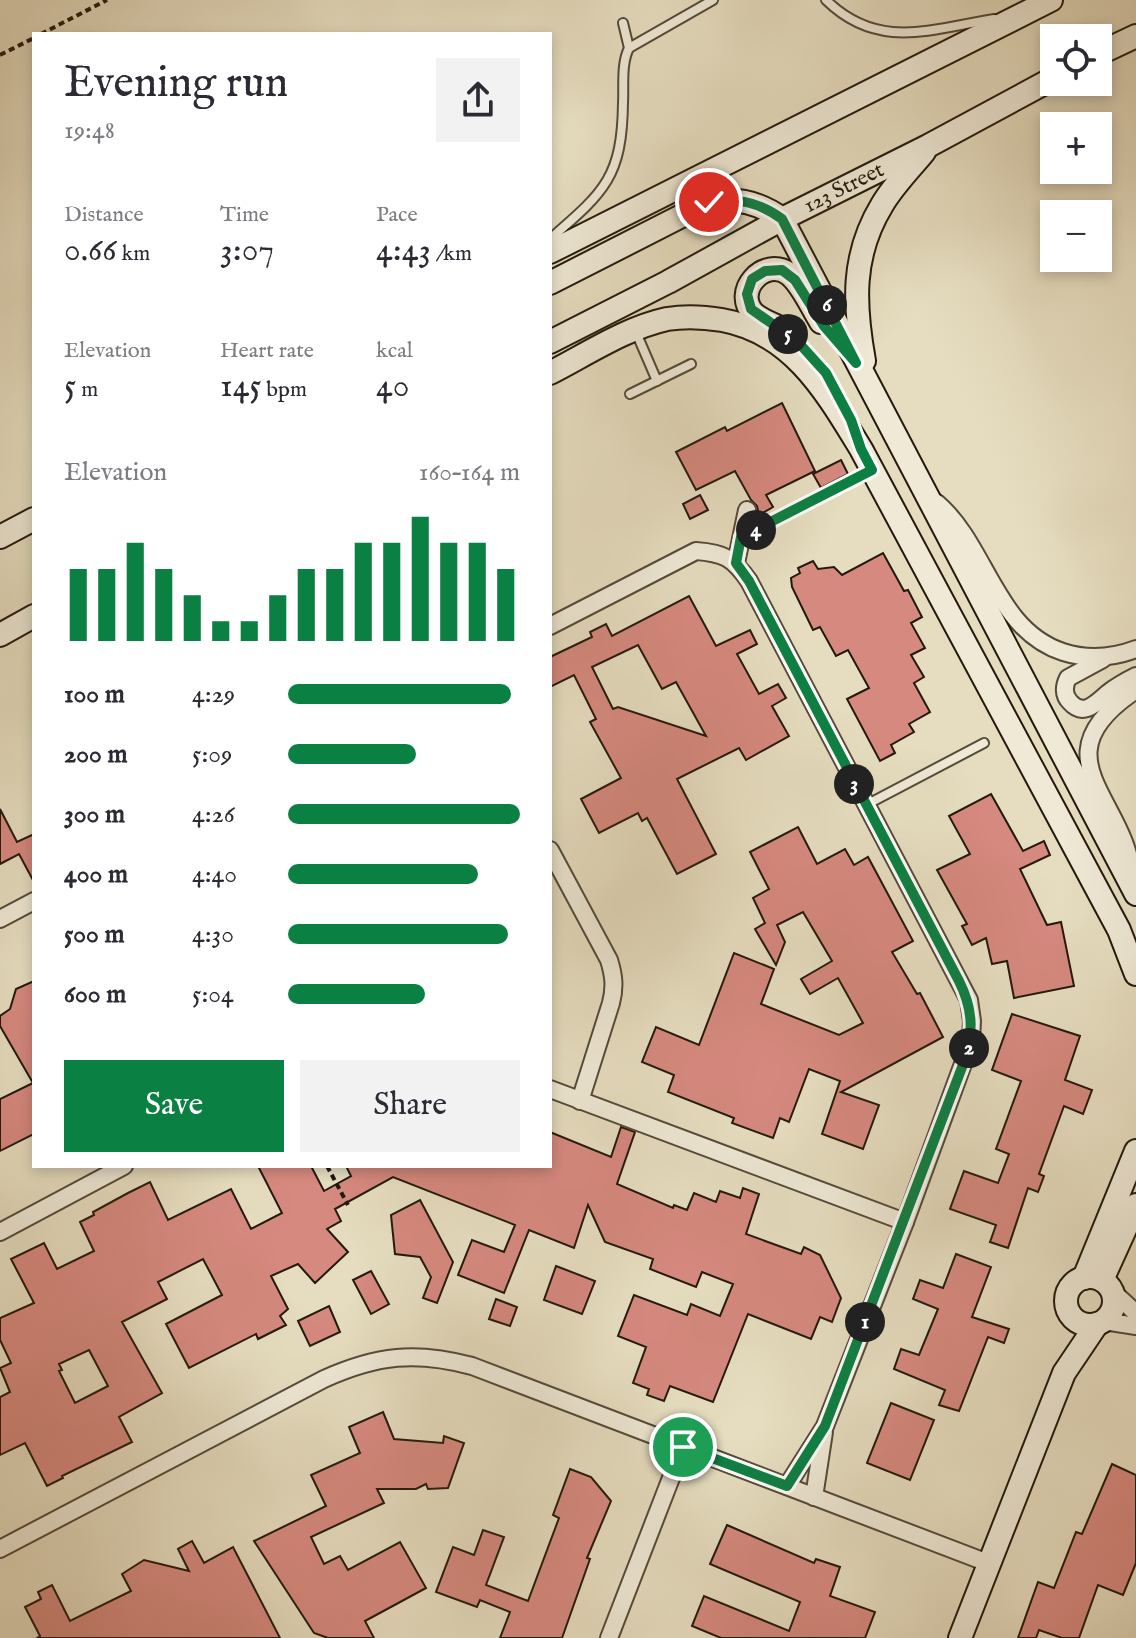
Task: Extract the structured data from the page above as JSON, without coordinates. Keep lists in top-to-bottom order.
{
  "streets": {
    "street": ["123 Street"]
  },
  "page": {
    "map_buttons": ["+", "−"],
    "heading": ["Evening run", "19:48"],
    "stats": [
      ["Distance", "0.66 km"],
      ["Time", "3:07"],
      ["Pace", "4:43 /km"],
      ["Elevation", "5 m"],
      ["Heart rate", "145 bpm"],
      ["kcal", "40"]
    ],
    "pins": [
      "6",
      "5",
      "4",
      "3",
      "2",
      "1"
    ],
    "chart": ["Elevation", "160–164 m"],
    "list": [
      {
        "name": "100 m",
        "note": "4:29"
      },
      {
        "name": "200 m",
        "note": "5:09"
      },
      {
        "name": "300 m",
        "note": "4:26"
      },
      {
        "name": "400 m",
        "note": "4:40"
      },
      {
        "name": "500 m",
        "note": "4:30"
      },
      {
        "name": "600 m",
        "note": "5:04"
      }
    ],
    "buttons": ["Save", "Share"]
  }
}
